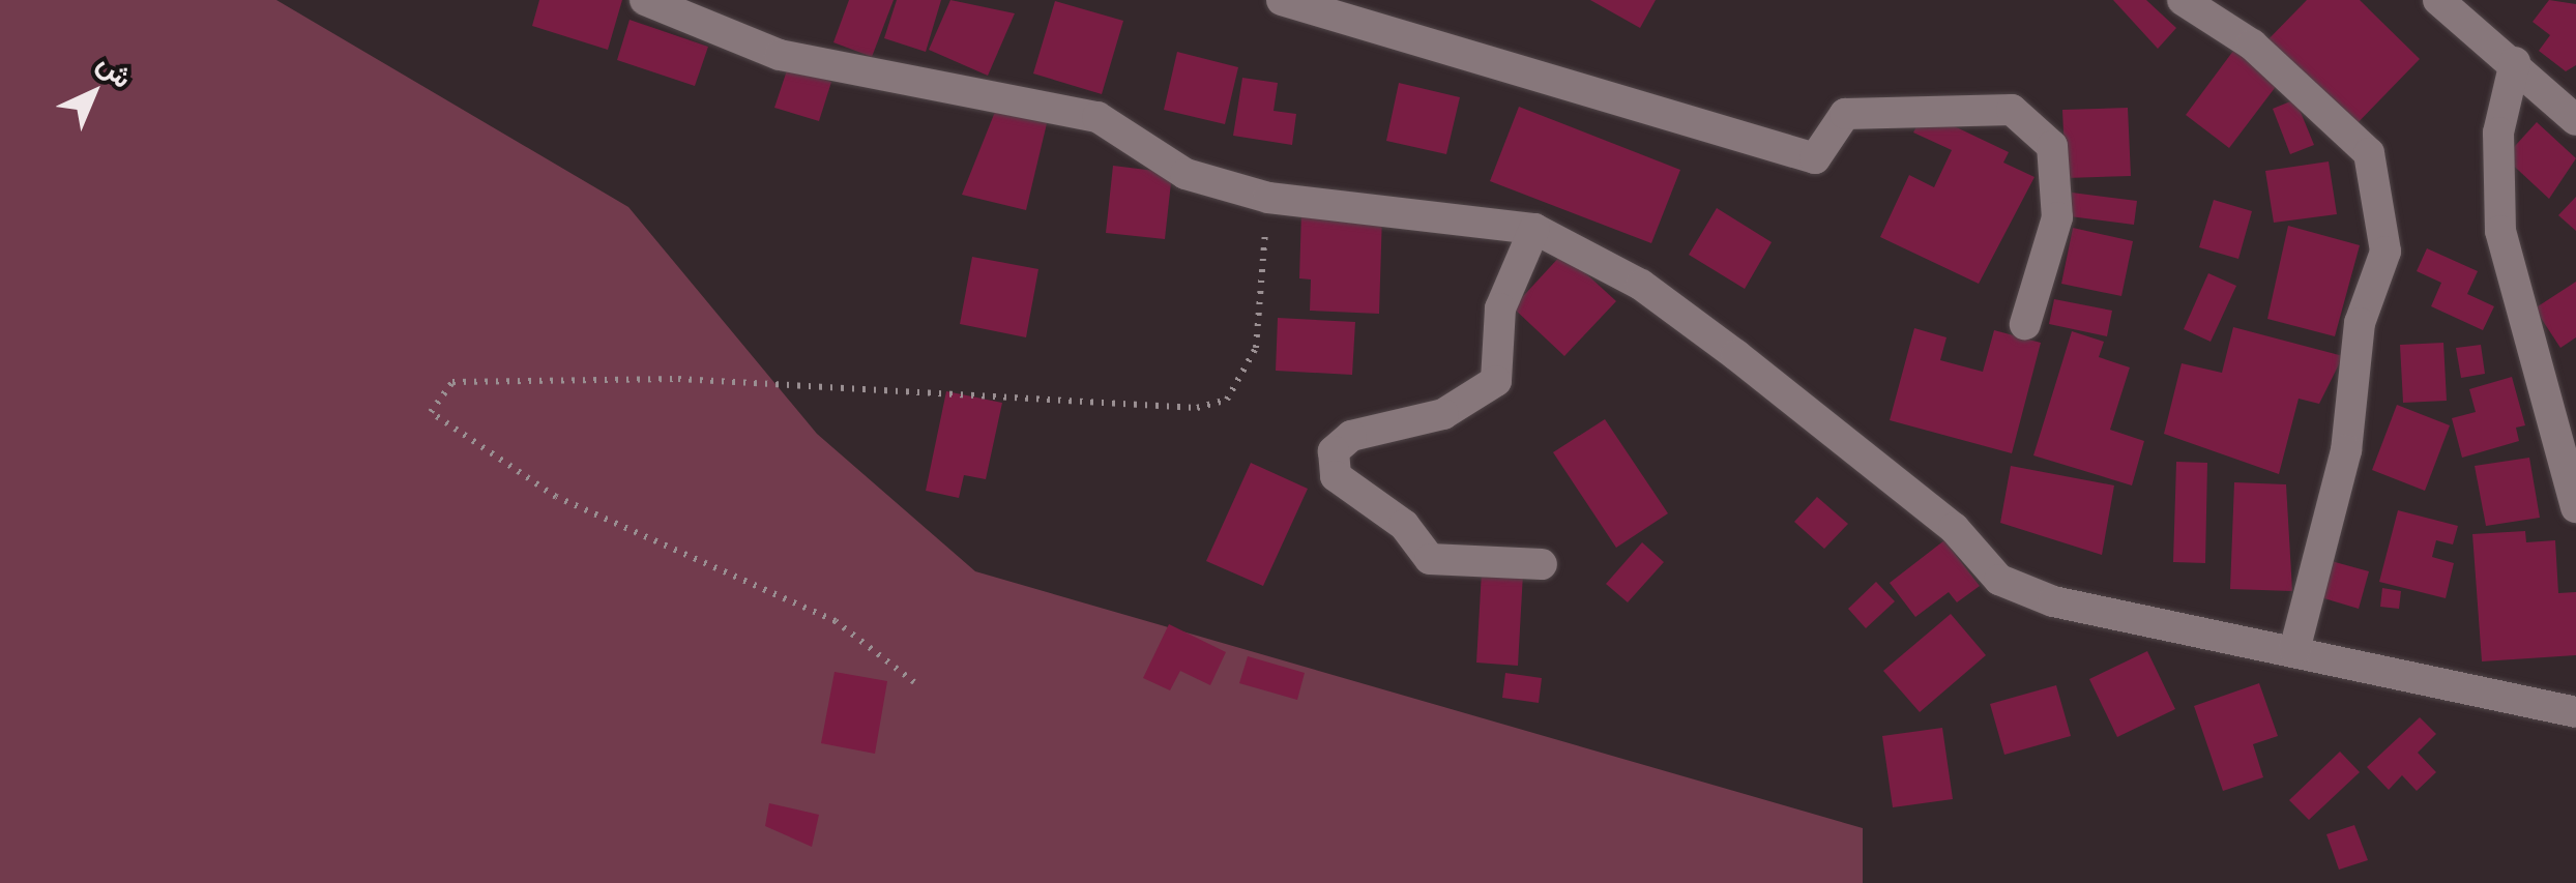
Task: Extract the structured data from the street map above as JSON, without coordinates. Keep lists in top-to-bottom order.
{
  "north": "top right"
}
